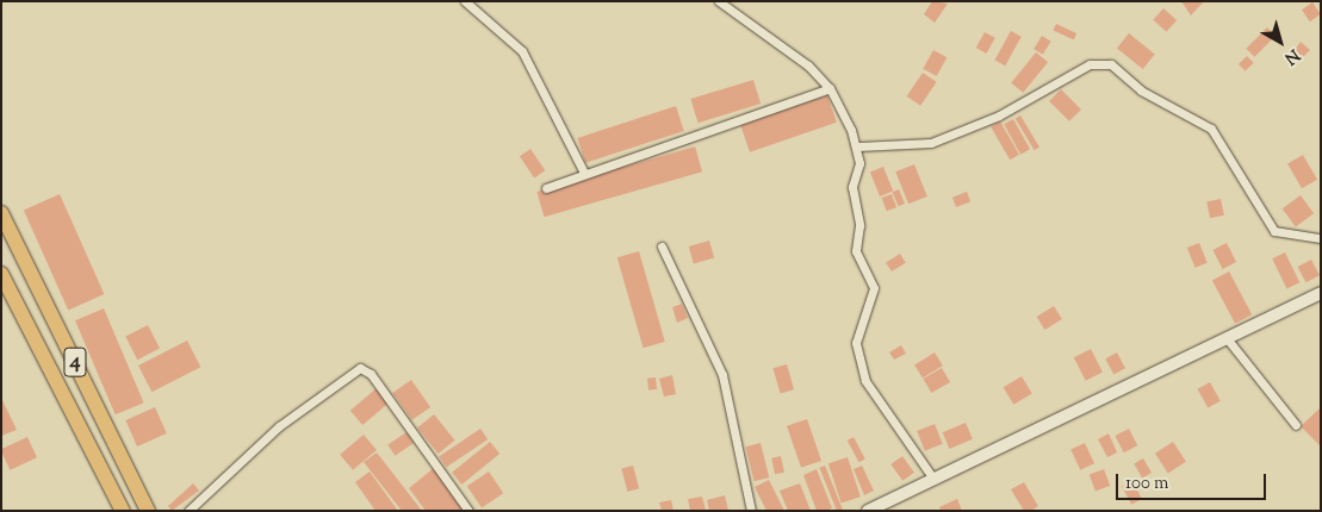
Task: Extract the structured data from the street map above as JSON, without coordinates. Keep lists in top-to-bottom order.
{
  "streets": {
    "highway": ["4"]
  },
  "scale_bar": "100 m",
  "north": "bottom right"
}
